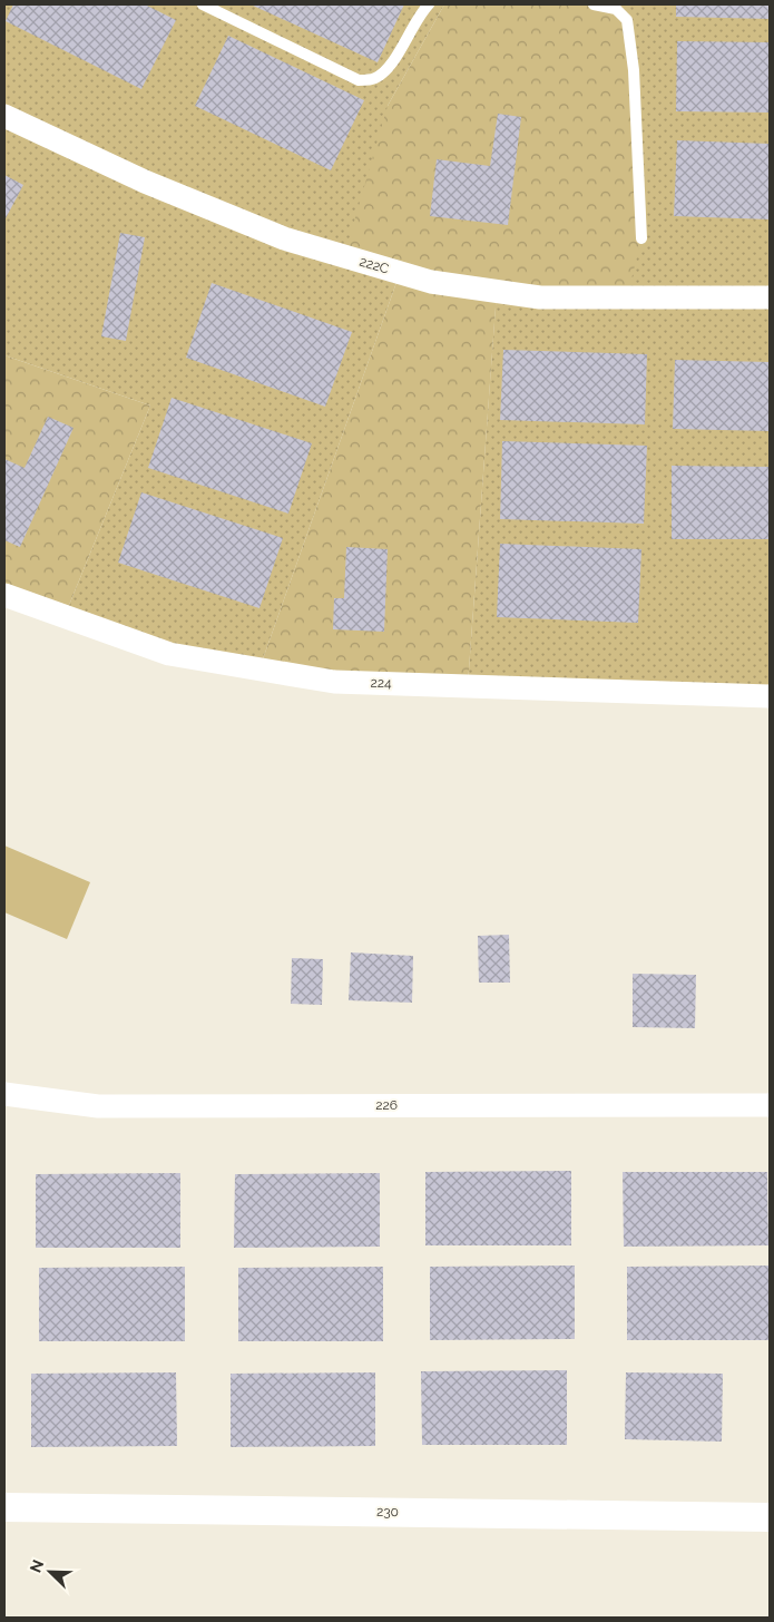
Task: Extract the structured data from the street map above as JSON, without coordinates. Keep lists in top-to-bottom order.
{
  "streets": {
    "street": [
      "222C",
      "224",
      "226",
      "230"
    ]
  },
  "north": "top left"
}
